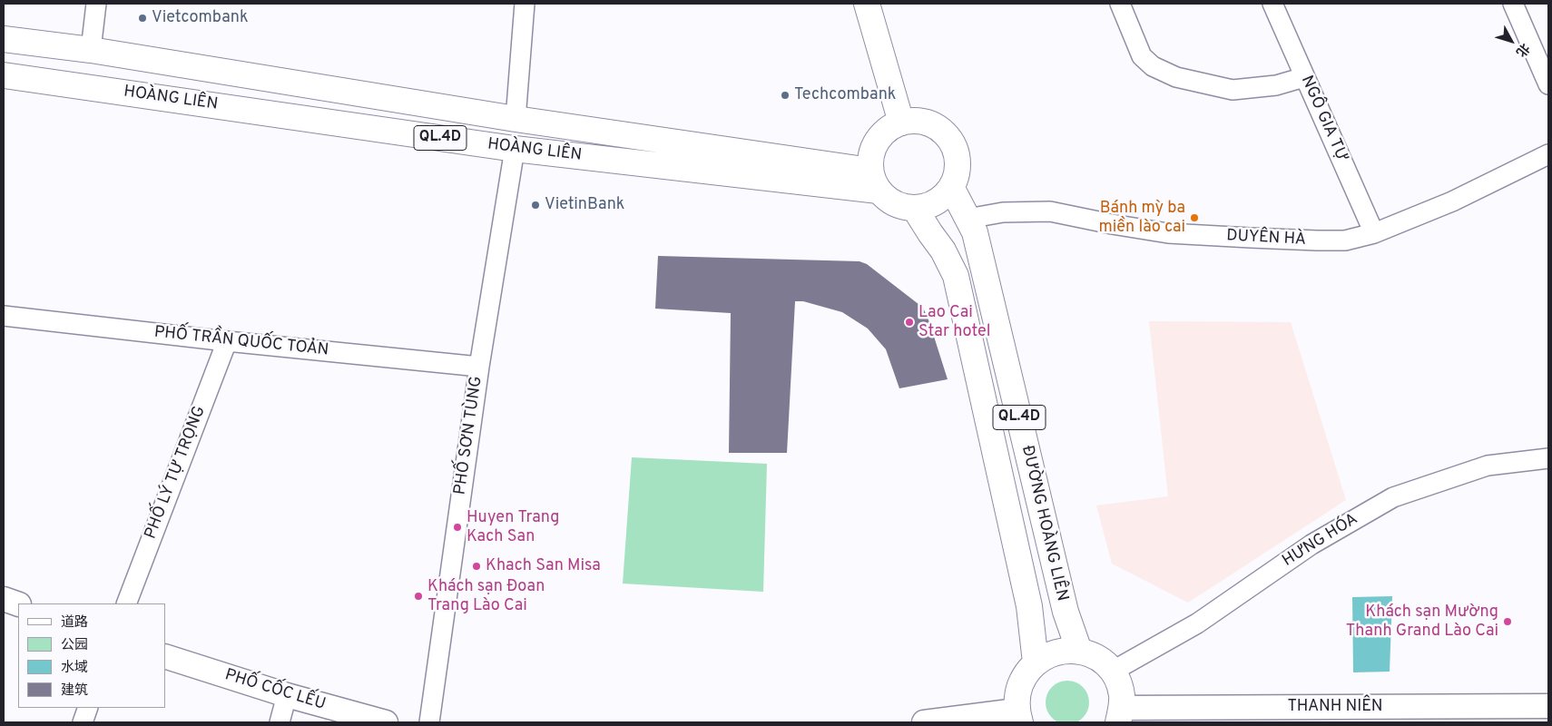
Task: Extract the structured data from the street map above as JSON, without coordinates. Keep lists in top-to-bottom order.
{
  "streets": {
    "main road": ["HOÀNG LIÊN", "QL.4D", "ĐƯỜNG HOÀNG LIÊN"],
    "street": [
      "NGÔ GIA TỰ",
      "DUYÊN HÀ",
      "PHỐ TRẦN QUỐC TOẢN",
      "PHỐ SƠN TÙNG",
      "PHỐ LÝ TỰ TRỌNG",
      "HƯNG HÓA",
      "PHỐ CỐC LẾU",
      "THANH NIÊN"
    ]
  },
  "crossings": [
    ["HOÀNG LIÊN", "PHỐ SƠN TÙNG"],
    ["HOÀNG LIÊN", "ĐƯỜNG HOÀNG LIÊN"],
    ["NGÔ GIA TỰ", "DUYÊN HÀ"],
    ["DUYÊN HÀ", "ĐƯỜNG HOÀNG LIÊN"],
    ["PHỐ TRẦN QUỐC TOẢN", "PHỐ SƠN TÙNG"],
    ["PHỐ TRẦN QUỐC TOẢN", "PHỐ LÝ TỰ TRỌNG"]
  ],
  "places": [
    "Vietcombank",
    "Techcombank",
    "VietinBank",
    "Bánh mỳ ba miền lào cai",
    "Lao Cai Star hotel",
    "Huyen Trang Kach San",
    "Khach San Misa",
    "Khách sạn Đoan Trang Lào Cai",
    "Khách sạn Mường Thanh Grand Lào Cai"
  ],
  "legend": [
    "道路",
    "公园",
    "水域",
    "建筑"
  ],
  "north": "bottom right"
}
